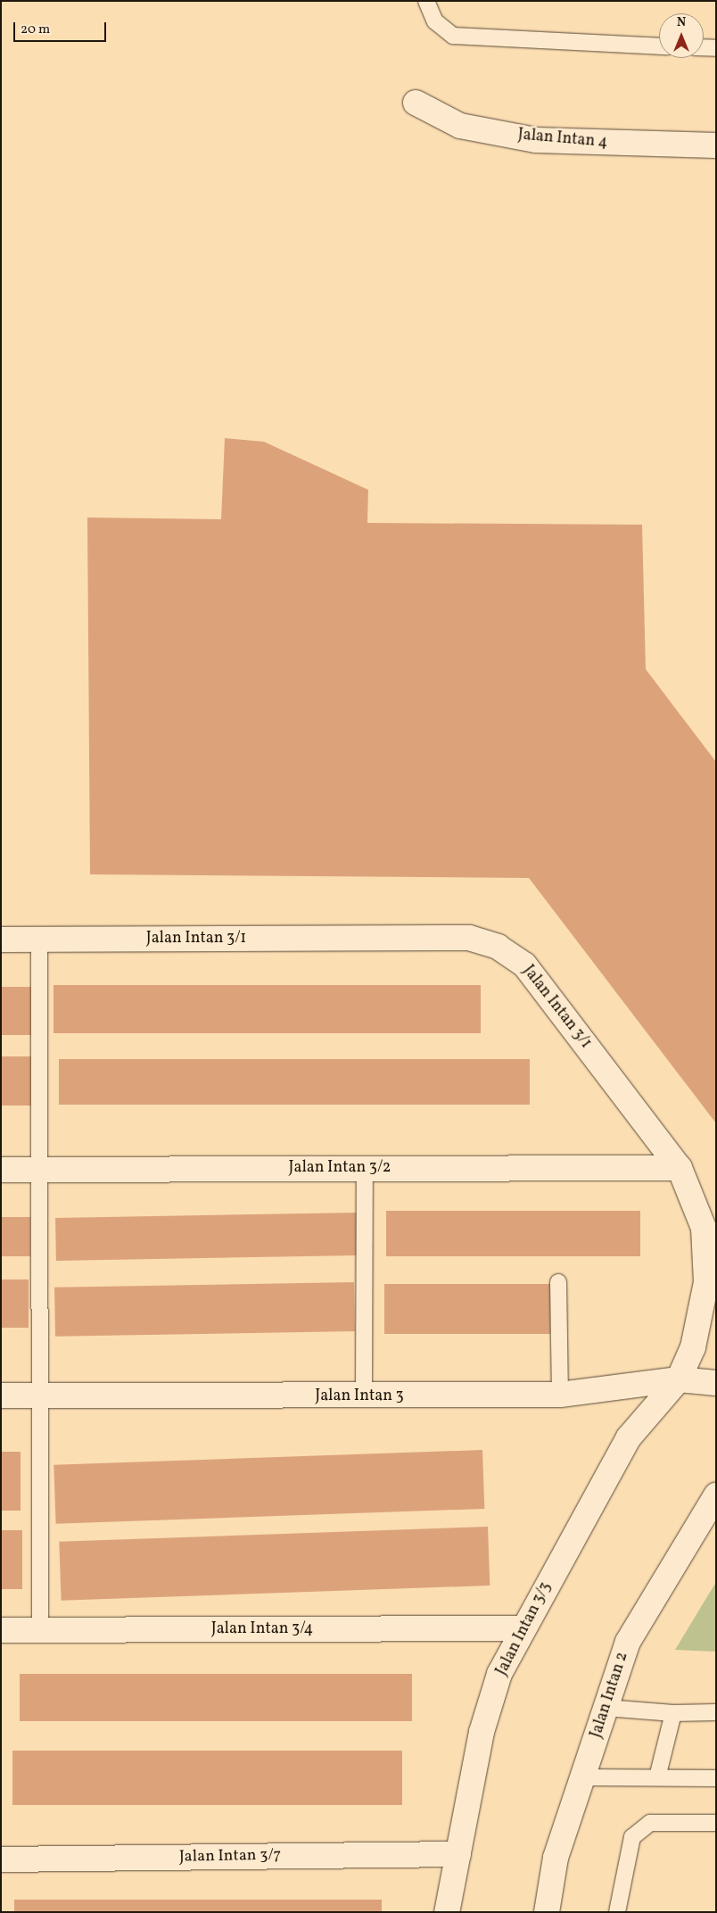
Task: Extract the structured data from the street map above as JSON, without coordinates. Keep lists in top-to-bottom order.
{
  "streets": {
    "street": [
      "Jalan Intan 4",
      "Jalan Intan 3/1",
      "Jalan Intan 3/2",
      "Jalan Intan 3",
      "Jalan Intan 3/4",
      "Jalan Intan 3/3",
      "Jalan Intan 2",
      "Jalan Intan 3/7"
    ]
  },
  "crossings": [
    ["Jalan Intan 3/1", "Jalan Intan 3/2"],
    ["Jalan Intan 3/1", "Jalan Intan 3"],
    ["Jalan Intan 3/1", "Jalan Intan 3/3"],
    ["Jalan Intan 3", "Jalan Intan 3/3"],
    ["Jalan Intan 3/4", "Jalan Intan 3/3"],
    ["Jalan Intan 3/3", "Jalan Intan 3/7"]
  ],
  "scale_bar": "20 m",
  "north": "top"
}
